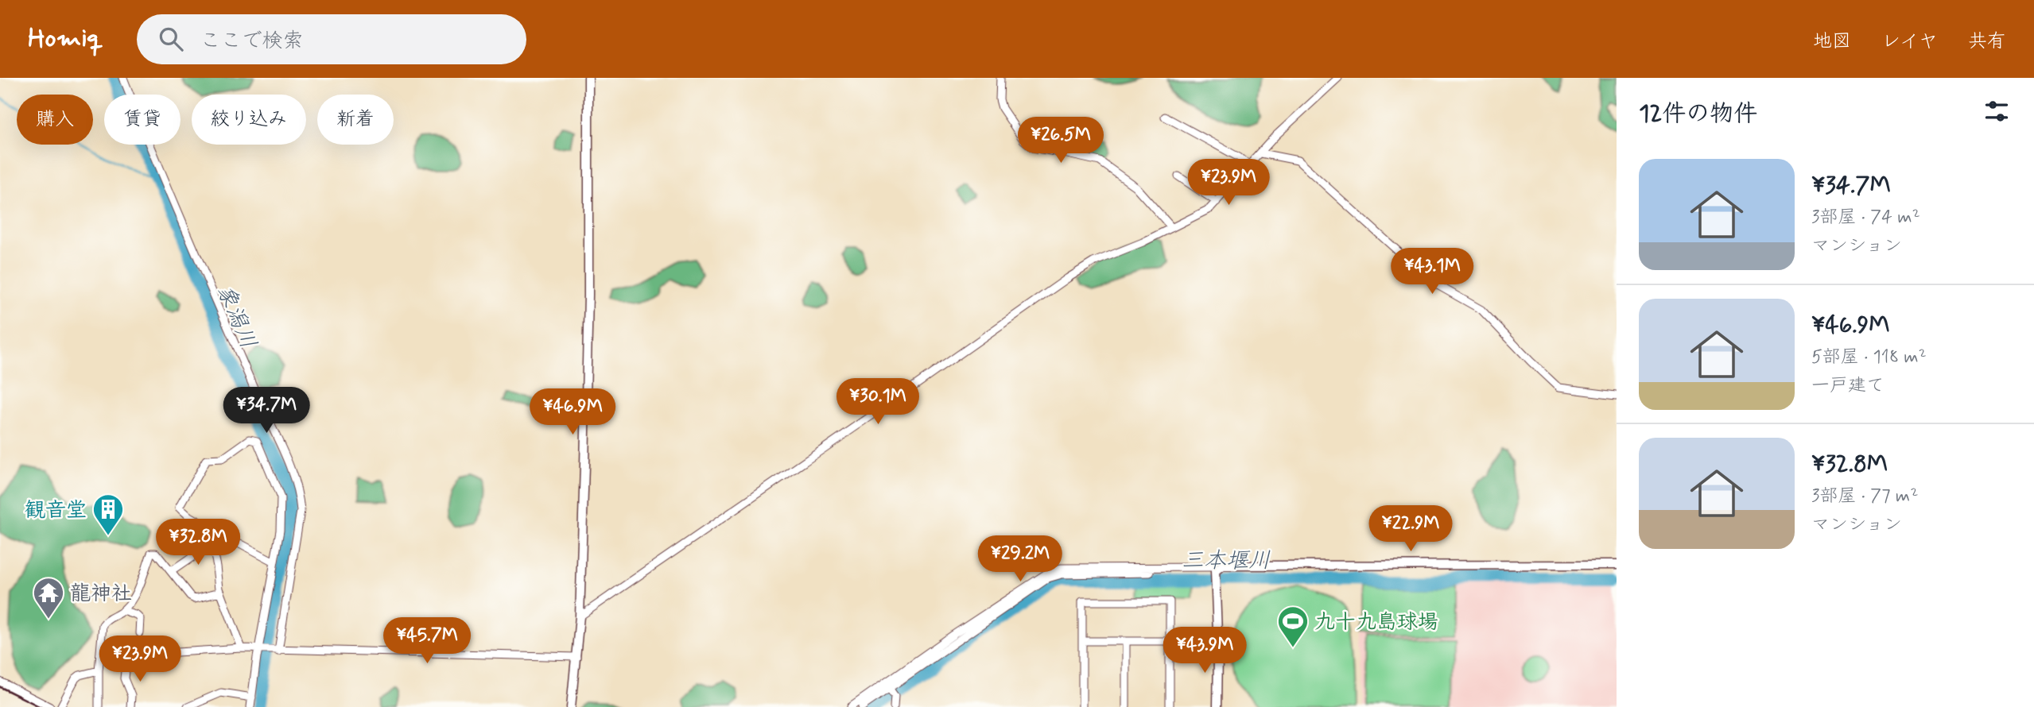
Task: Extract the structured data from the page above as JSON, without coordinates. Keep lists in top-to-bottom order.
{
  "water": ["象潟川", "三本堰川"],
  "places": {
    "building": ["観音堂"],
    "temple": ["龍神社"],
    "sports": ["九十九島球場"]
  },
  "page": {
    "header": "Homiq",
    "search": "ここで検索",
    "nav": ["地図", "レイヤ", "共有"],
    "heading": "12件の物件",
    "chip": [
      "購入",
      "賃貸",
      "絞り込み",
      "新着"
    ],
    "price": [
      "¥26.5M",
      "¥23.9M",
      "¥43.1M",
      "¥30.1M",
      "¥34.7M",
      "¥46.9M",
      "¥22.9M",
      "¥32.8M",
      "¥29.2M",
      "¥45.7M",
      "¥43.9M",
      "¥23.9M"
    ],
    "list": [
      {
        "name": "¥34.7M",
        "note": "3部屋 · 74 m² · マンション"
      },
      {
        "name": "¥46.9M",
        "note": "5部屋 · 118 m² · 一戸建て"
      },
      {
        "name": "¥32.8M",
        "note": "3部屋 · 77 m² · マンション"
      }
    ]
  }
}
